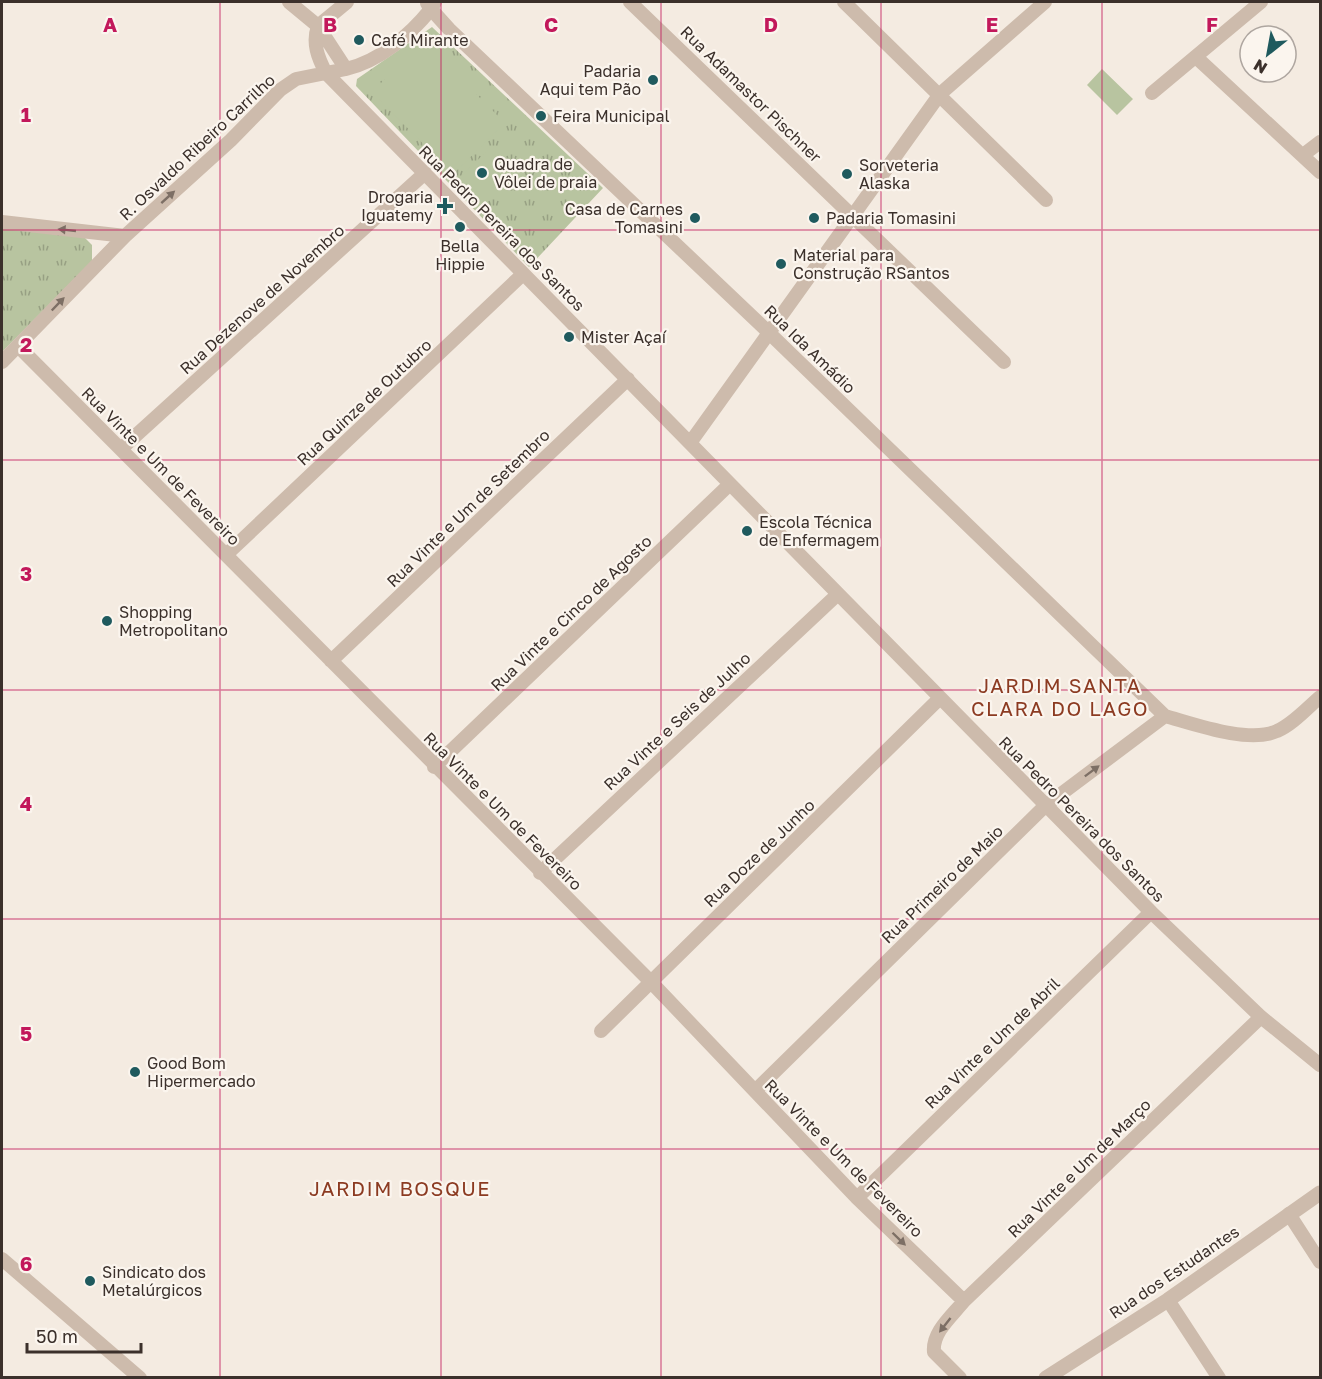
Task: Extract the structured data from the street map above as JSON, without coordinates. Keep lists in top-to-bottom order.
{
  "streets": {
    "street": [
      "Rua Adamastor Pischner",
      "R. Osvaldo Ribeiro Carrilho",
      "Rua Pedro Pereira dos Santos",
      "Rua Dezenove de Novembro",
      "Rua Ida Amádio",
      "Rua Quinze de Outubro",
      "Rua Vinte e Um de Fevereiro",
      "Rua Vinte e Um de Setembro",
      "Rua Vinte e Cinco de Agosto",
      "Rua Vinte e Seis de Julho",
      "Rua Doze de Junho",
      "Rua Primeiro de Maio",
      "Rua Vinte e Um de Abril",
      "Rua Vinte e Um de Março",
      "Rua dos Estudantes"
    ]
  },
  "crossings": [
    ["R. Osvaldo Ribeiro Carrilho", "Rua Pedro Pereira dos Santos"],
    ["R. Osvaldo Ribeiro Carrilho", "Rua Ida Amádio"],
    ["R. Osvaldo Ribeiro Carrilho", "Rua Vinte e Um de Fevereiro"],
    ["Rua Pedro Pereira dos Santos", "Rua Dezenove de Novembro"],
    ["Rua Pedro Pereira dos Santos", "Rua Quinze de Outubro"],
    ["Rua Pedro Pereira dos Santos", "Rua Vinte e Um de Setembro"],
    ["Rua Pedro Pereira dos Santos", "Rua Vinte e Cinco de Agosto"],
    ["Rua Pedro Pereira dos Santos", "Rua Vinte e Seis de Julho"],
    ["Rua Pedro Pereira dos Santos", "Rua Doze de Junho"],
    ["Rua Pedro Pereira dos Santos", "Rua Primeiro de Maio"],
    ["Rua Pedro Pereira dos Santos", "Rua Vinte e Um de Abril"],
    ["Rua Pedro Pereira dos Santos", "Rua Vinte e Um de Março"],
    ["Rua Dezenove de Novembro", "Rua Vinte e Um de Fevereiro"],
    ["Rua Ida Amádio", "Rua Primeiro de Maio"],
    ["Rua Quinze de Outubro", "Rua Vinte e Um de Fevereiro"],
    ["Rua Vinte e Um de Fevereiro", "Rua Vinte e Um de Setembro"],
    ["Rua Vinte e Um de Fevereiro", "Rua Vinte e Cinco de Agosto"],
    ["Rua Vinte e Um de Fevereiro", "Rua Vinte e Seis de Julho"],
    ["Rua Vinte e Um de Fevereiro", "Rua Doze de Junho"],
    ["Rua Vinte e Um de Fevereiro", "Rua Primeiro de Maio"],
    ["Rua Vinte e Um de Fevereiro", "Rua Vinte e Um de Abril"],
    ["Rua Vinte e Um de Fevereiro", "Rua Vinte e Um de Março"]
  ],
  "one_way": ["R. Osvaldo Ribeiro Carrilho"],
  "districts": ["JARDIM SANTA CLARA DO LAGO", "JARDIM BOSQUE"],
  "places": {
    "other": [
      "Café Mirante",
      "Padaria Aqui tem Pão",
      "Feira Municipal",
      "Quadra de Vôlei de praia",
      "Sorveteria Alaska",
      "Casa de Carnes Tomasini",
      "Padaria Tomasini",
      "Bella Hippie",
      "Material para Construção RSantos",
      "Mister Açaí",
      "Escola Técnica de Enfermagem",
      "Shopping Metropolitano",
      "Good Bom Hipermercado",
      "Sindicato dos Metalúrgicos"
    ],
    "health": ["Drogaria Iguatemy"]
  },
  "scale_bar": "50 m",
  "north": "bottom left",
  "grid": {
    "columns": [
      "A",
      "B",
      "C",
      "D",
      "E",
      "F"
    ],
    "rows": [
      "1",
      "2",
      "3",
      "4",
      "5",
      "6"
    ]
  }
}
